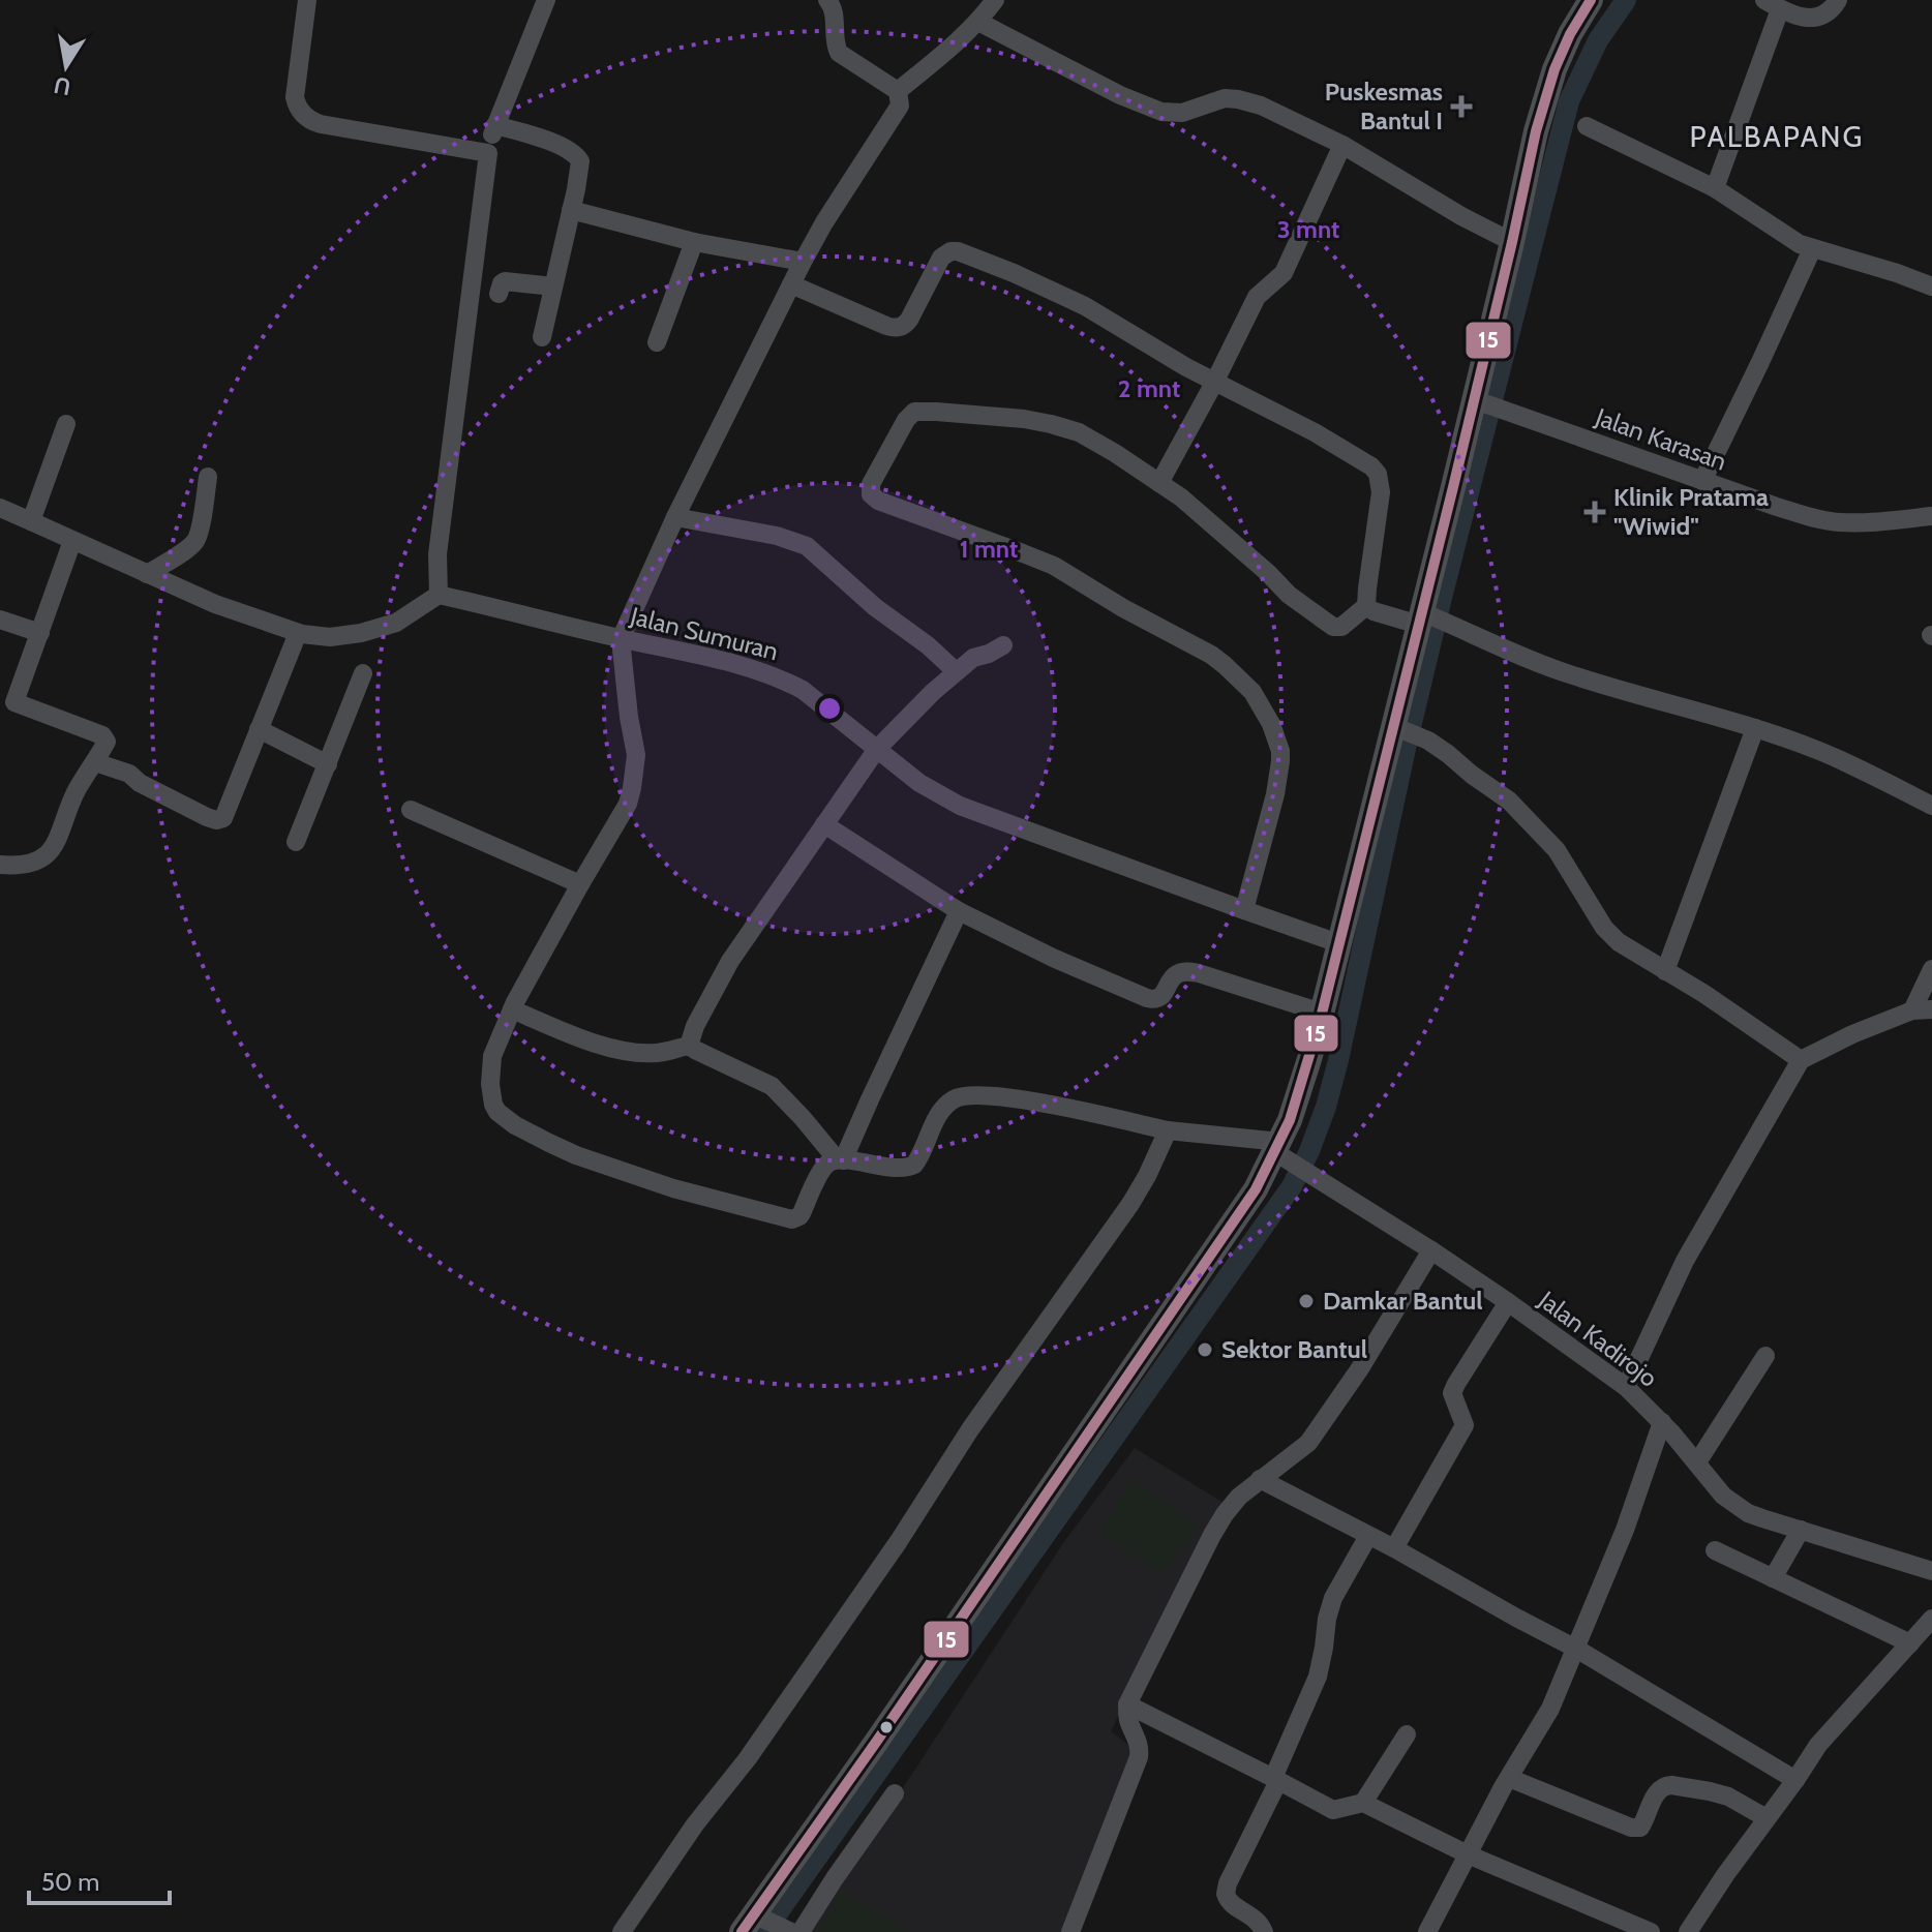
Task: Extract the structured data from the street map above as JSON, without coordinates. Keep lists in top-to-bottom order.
{
  "streets": {
    "street": ["Jalan Karasan", "Jalan Sumuran", "Jalan Kadirojo"]
  },
  "districts": ["PALBAPANG"],
  "places": {
    "health": ["Puskesmas Bantul I", "Klinik Pratama \"Wiwid\""],
    "other": ["Damkar Bantul", "Sektor Bantul"]
  },
  "lines": ["transit line 15"],
  "scale_bar": "50 m",
  "north": "bottom",
  "rings": ["3 mnt", "2 mnt", "1 mnt"]
}
